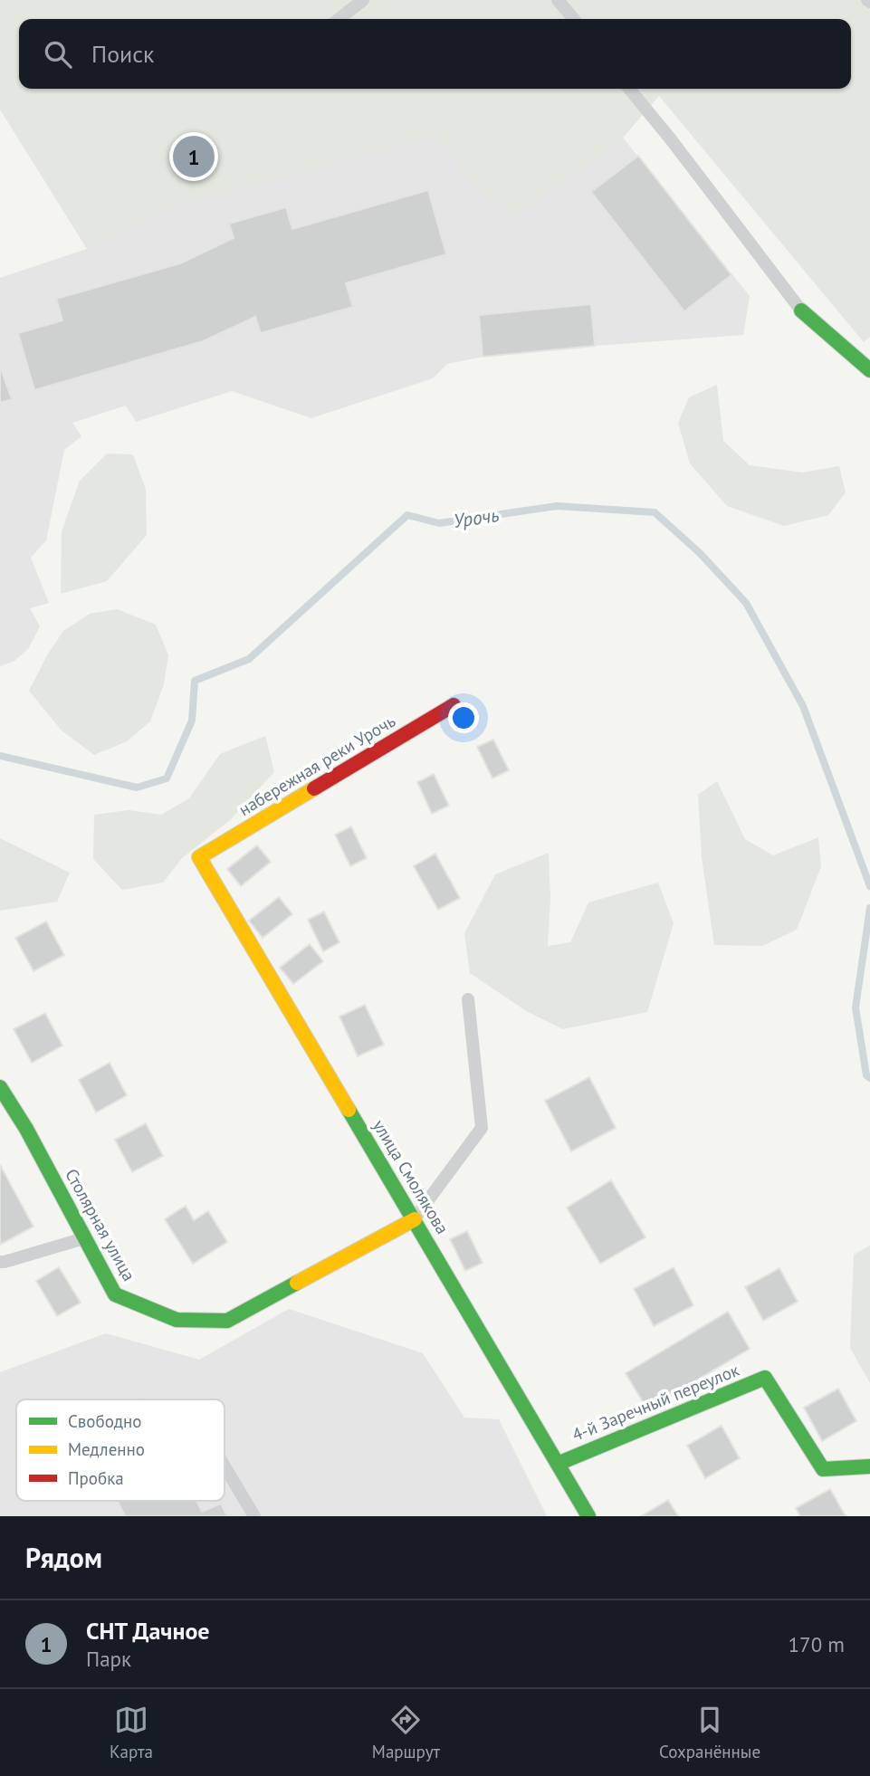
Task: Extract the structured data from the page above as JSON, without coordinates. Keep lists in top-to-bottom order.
{
  "streets": {
    "street": [
      "набережная реки Урочь",
      "улица Смолякова",
      "Столярная улица",
      "4-й Заречный переулок"
    ]
  },
  "crossings": [
    ["набережная реки Урочь", "улица Смолякова"],
    ["улица Смолякова", "Столярная улица"],
    ["улица Смолякова", "4-й Заречный переулок"]
  ],
  "water": ["Урочь"],
  "legend": ["Свободно", "Медленно", "Пробка"],
  "page": {
    "search": "Поиск",
    "pins": "1",
    "heading": "Рядом",
    "list": [
      {
        "mark": "1",
        "name": "СНТ Дачное",
        "note": "Парк",
        "value": "170 m"
      }
    ],
    "nav": ["Карта", "Маршрут", "Сохранённые"]
  }
}
